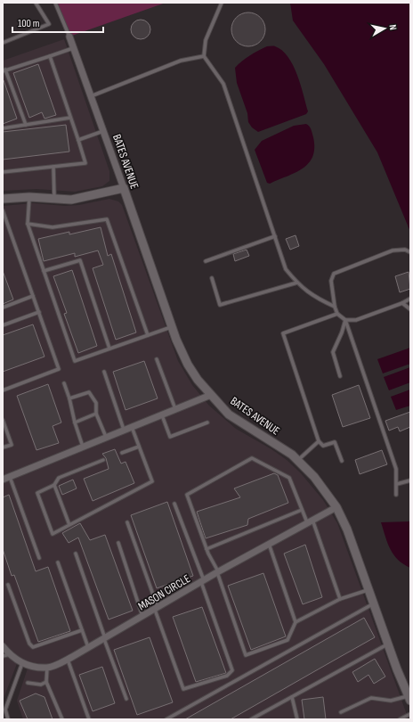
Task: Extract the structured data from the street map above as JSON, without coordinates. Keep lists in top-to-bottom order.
{
  "streets": {
    "street": ["BATES AVENUE", "MASON CIRCLE"]
  },
  "crossings": [
    ["BATES AVENUE", "MASON CIRCLE"]
  ],
  "scale_bar": "100 m",
  "north": "right"
}
